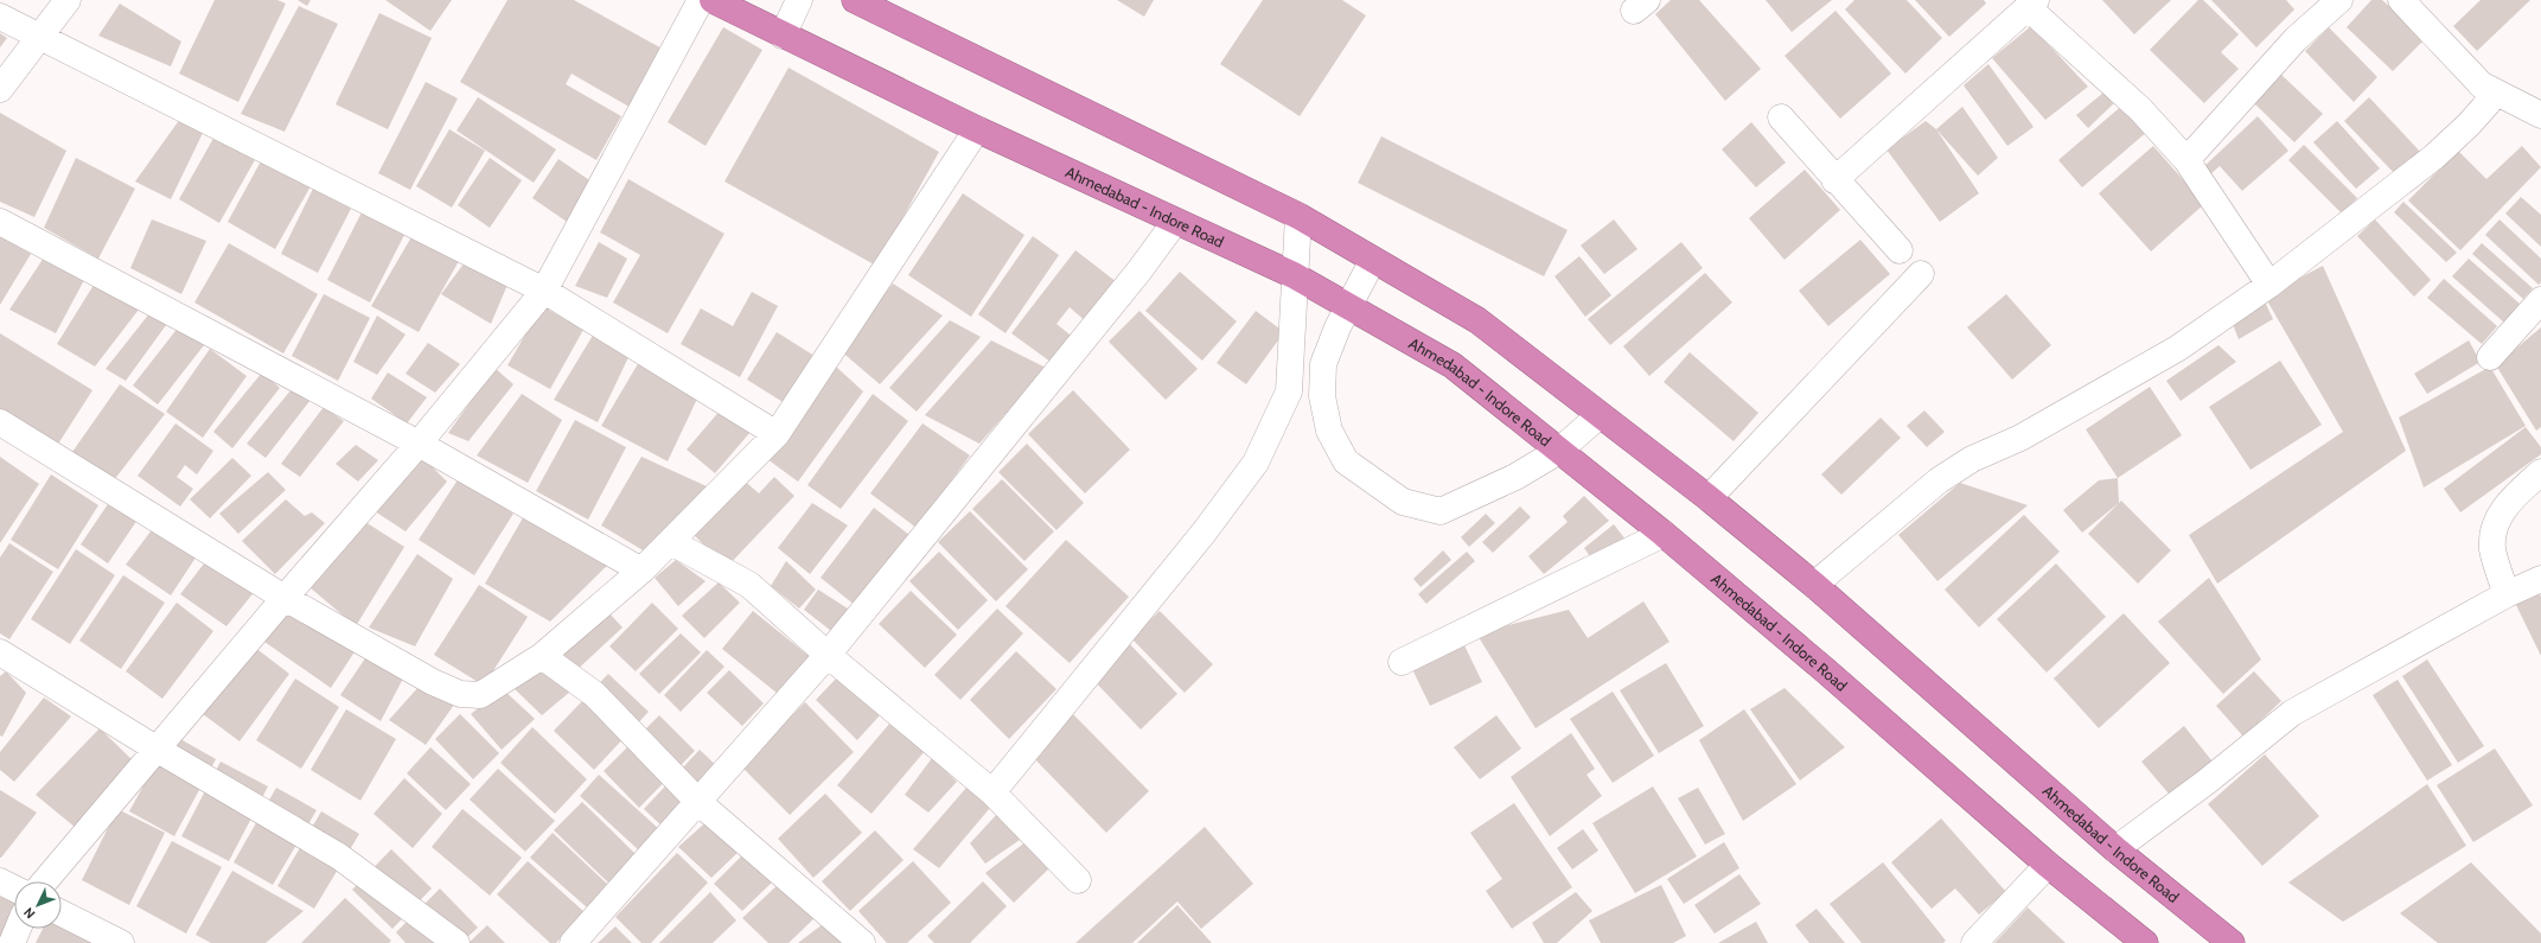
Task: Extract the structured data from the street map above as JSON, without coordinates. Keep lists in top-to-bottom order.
{
  "streets": {
    "highway": ["Ahmedabad - Indore Road"]
  },
  "north": "bottom left"
}
